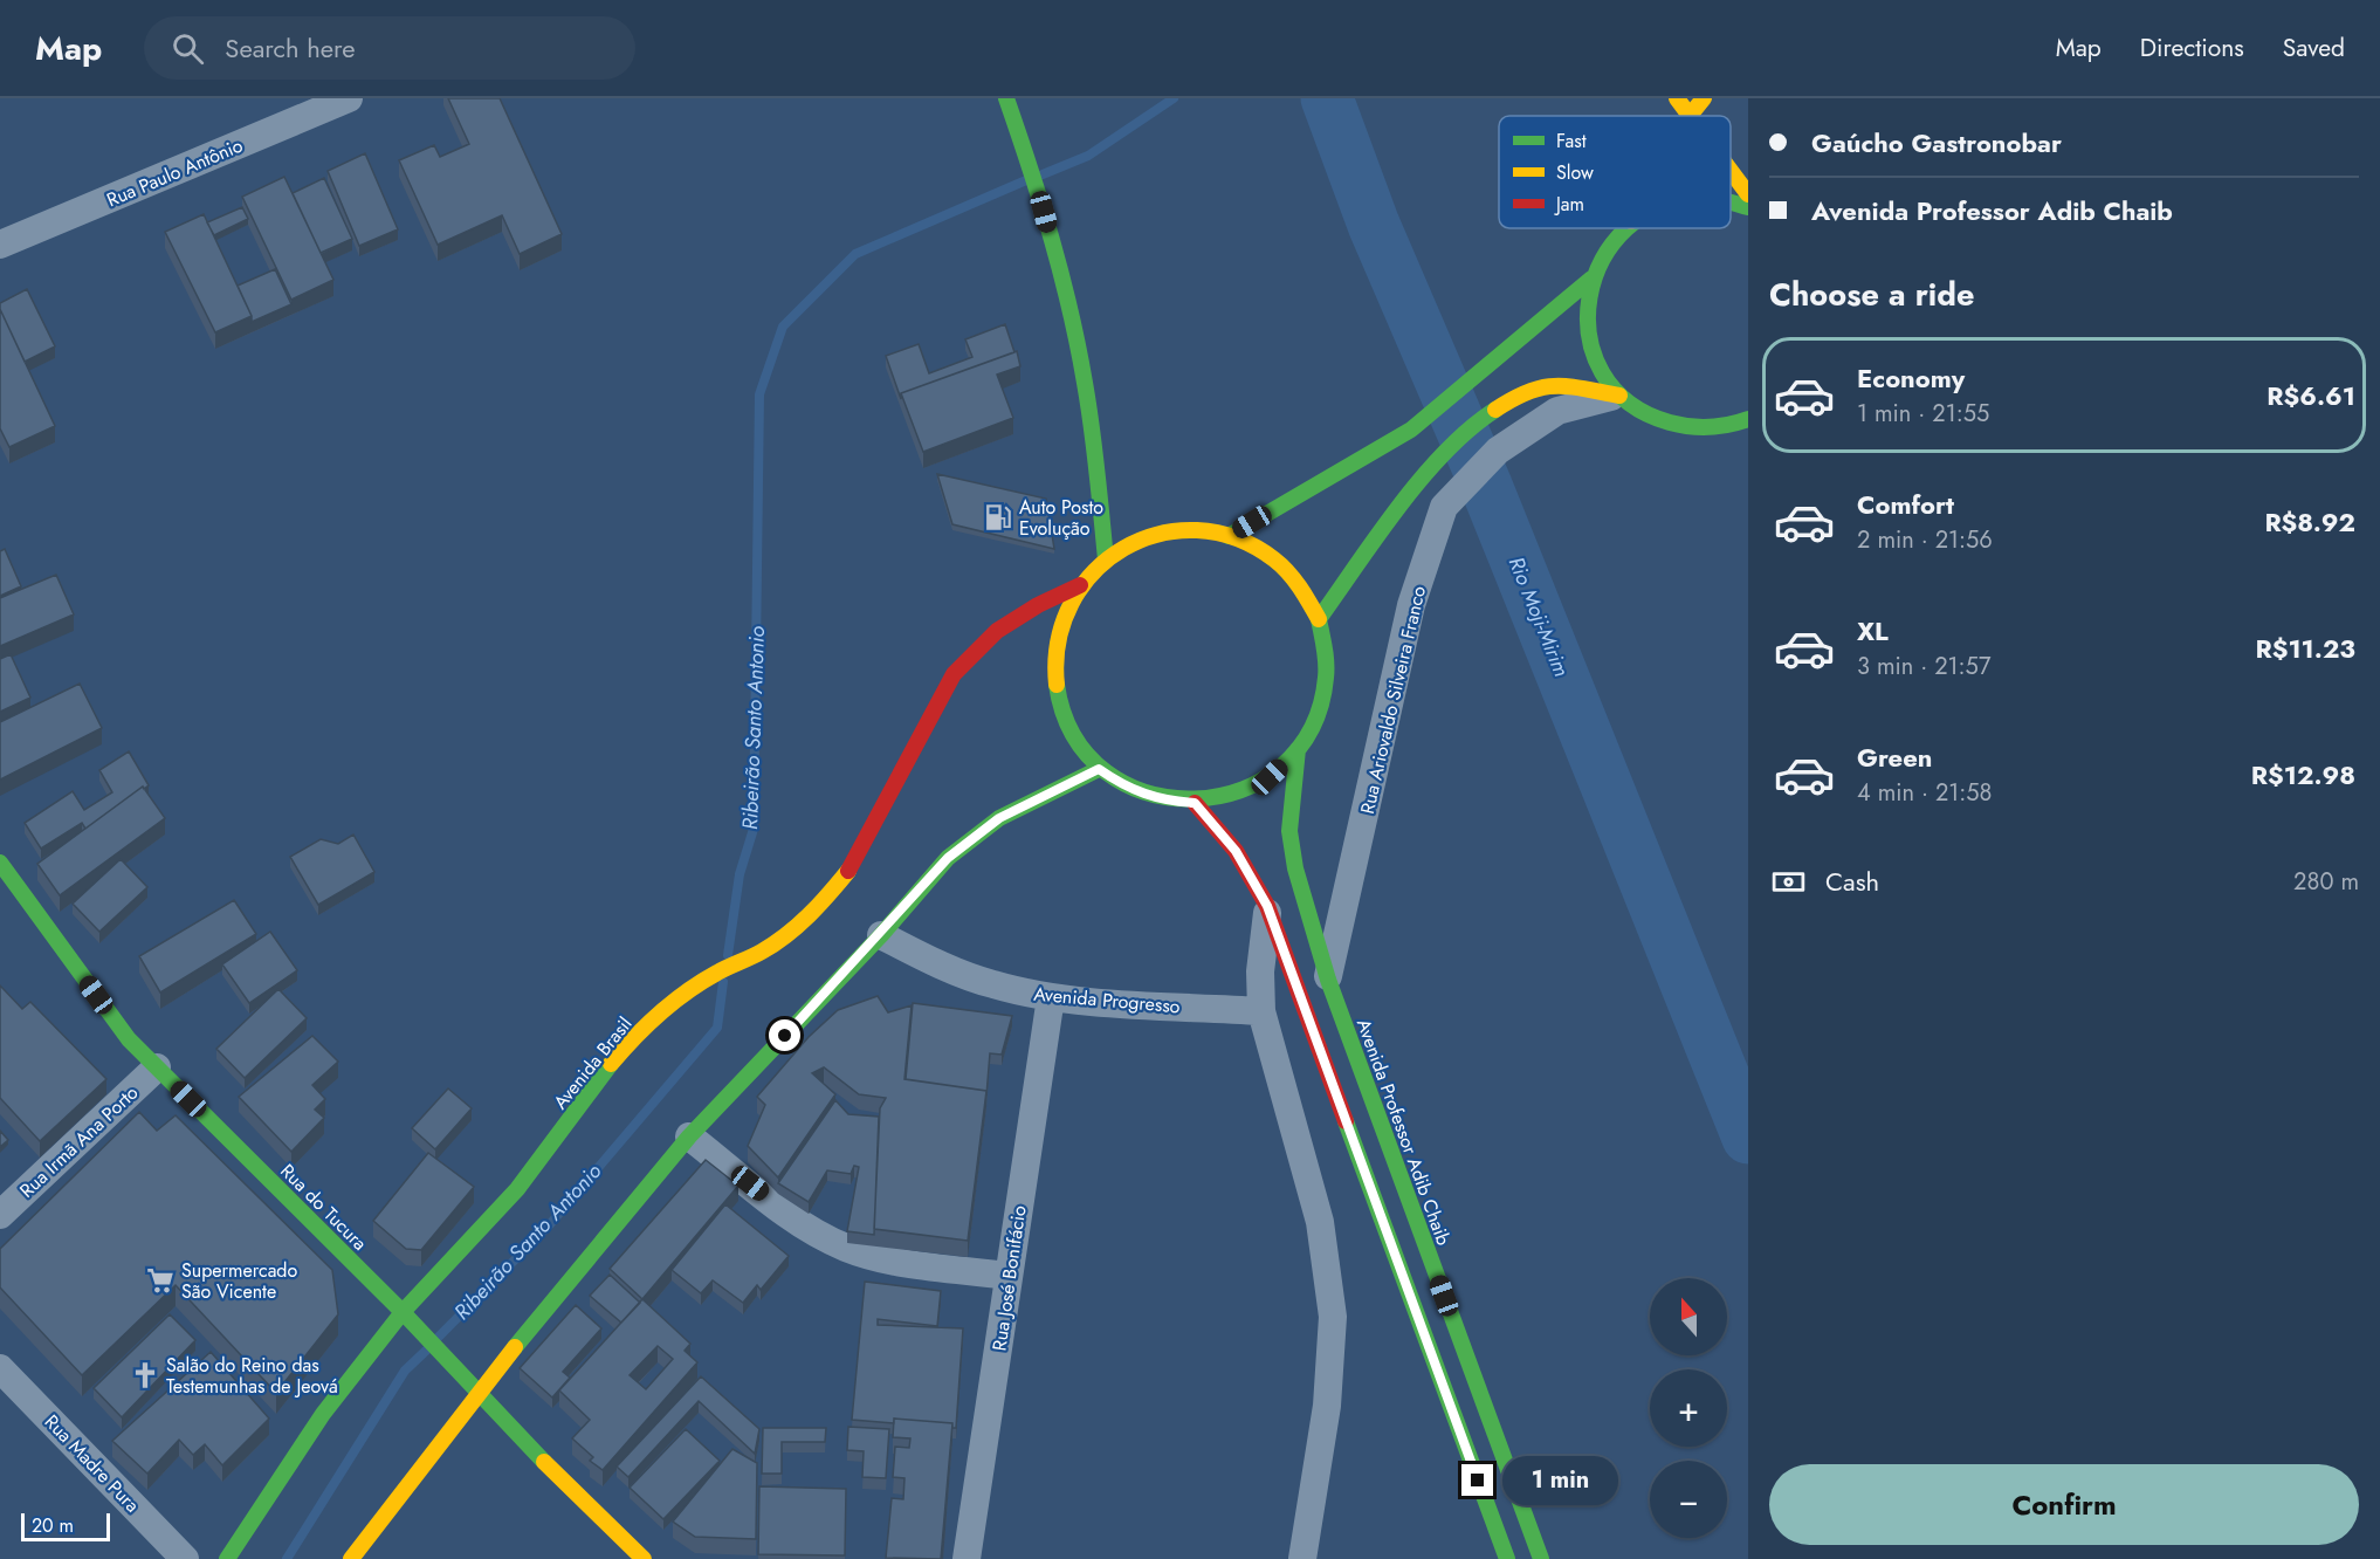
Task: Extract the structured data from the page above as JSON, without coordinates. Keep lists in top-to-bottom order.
{
  "streets": {
    "main road": ["Avenida Brasil", "Avenida Professor Adib Chaib", "Rua do Tucura"],
    "street": [
      "Rua Paulo Antônio",
      "Rua Ariovaldo Silveira Franco",
      "Avenida Progresso",
      "Rua Irmã Ana Porto",
      "Rua José Bonifácio",
      "Rua Madre Pura"
    ]
  },
  "crossings": [
    ["Rua Ariovaldo Silveira Franco", "Avenida Professor Adib Chaib"],
    ["Avenida Progresso", "Rua José Bonifácio"],
    ["Avenida Brasil", "Rua do Tucura"],
    ["Rua Irmã Ana Porto", "Rua do Tucura"]
  ],
  "water": ["Rio Moji-Mirim", "Ribeirão Santo Antonio"],
  "places": {
    "fuel station": ["Auto Posto Evolução"],
    "supermarket": ["Supermercado São Vicente"],
    "church": ["Salão do Reino das Testemunhas de Jeová"]
  },
  "legend": ["Fast", "Slow", "Jam"],
  "scale_bar": "20 m",
  "north": "top",
  "page": {
    "header": "Map",
    "search": "Search here",
    "nav": ["Map", "Directions", "Saved"],
    "banner": ["Gaúcho Gastronobar", "Avenida Professor Adib Chaib"],
    "heading": "Choose a ride",
    "list": [
      {
        "name": "Economy",
        "note": "1 min · 21:55",
        "value": "R$6.61"
      },
      {
        "name": "Comfort",
        "note": "2 min · 21:56",
        "value": "R$8.92"
      },
      {
        "name": "XL",
        "note": "3 min · 21:57",
        "value": "R$11.23"
      },
      {
        "name": "Green",
        "note": "4 min · 21:58",
        "value": "R$12.98"
      }
    ],
    "pay": ["Cash", "280 m"],
    "map_buttons": ["+", "−"],
    "buttons": "Confirm",
    "bubble": "1 min",
    "scale": "20 m"
  }
}
